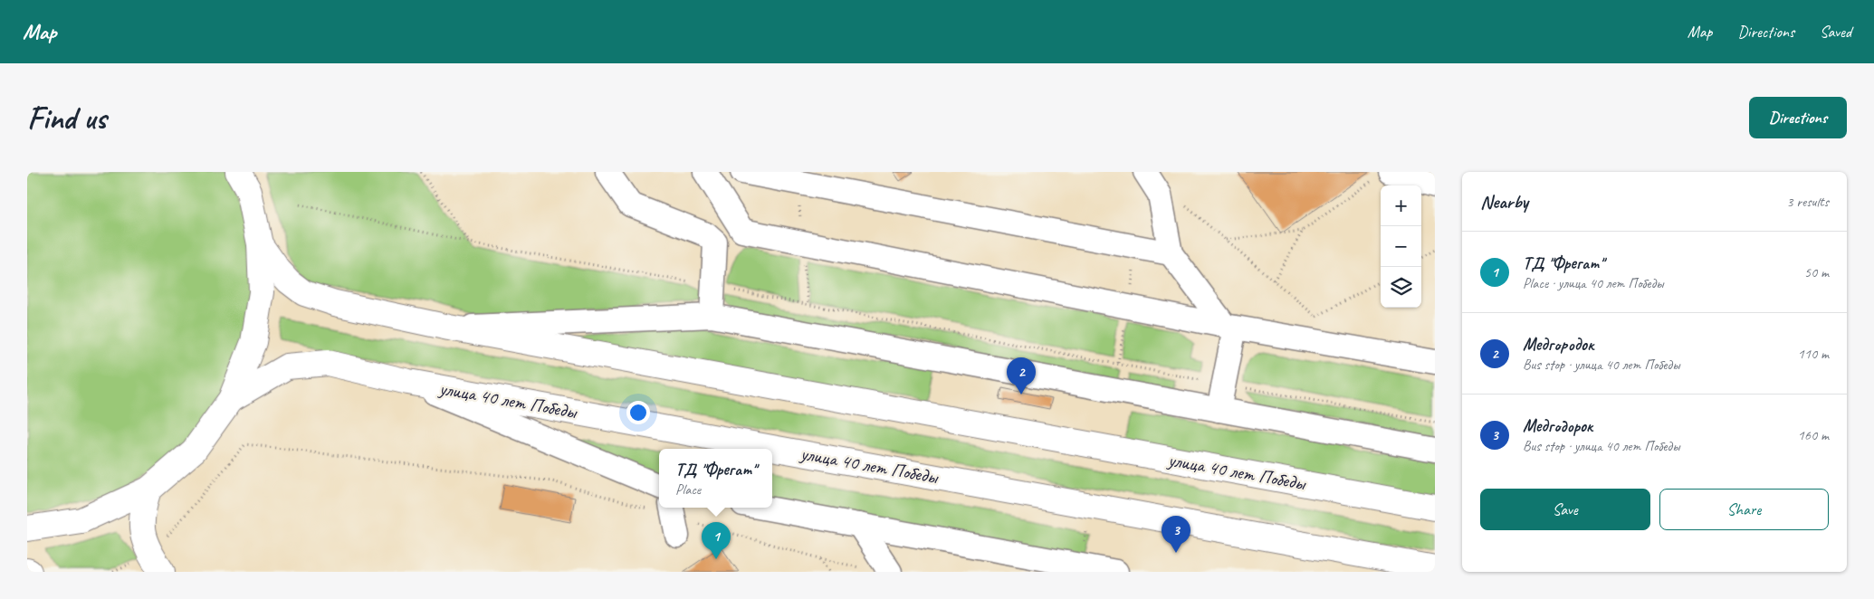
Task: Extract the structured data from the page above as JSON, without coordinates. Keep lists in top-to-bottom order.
{
  "streets": {
    "main road": ["улица 40 лет Победы"]
  },
  "page": {
    "header": "Map",
    "nav": ["Map", "Directions", "Saved"],
    "buttons": [
      "Directions",
      ["Save", "Share"]
    ],
    "title": "Find us",
    "heading": ["Nearby", "3 results"],
    "map_buttons": ["+", "−"],
    "list": [
      {
        "mark": "1",
        "name": "ТД \"Фрегат\"",
        "note": "Place · улица 40 лет Победы",
        "value": "50 m"
      },
      {
        "mark": "2",
        "name": "Медгородок",
        "note": "Bus stop · улица 40 лет Победы",
        "value": "110 m"
      },
      {
        "mark": "3",
        "name": "Медгодорок",
        "note": "Bus stop · улица 40 лет Победы",
        "value": "160 m"
      }
    ],
    "pins": ["2", "3", "1"],
    "popup": ["ТД \"Фрегат\"", "Place"]
  }
}
